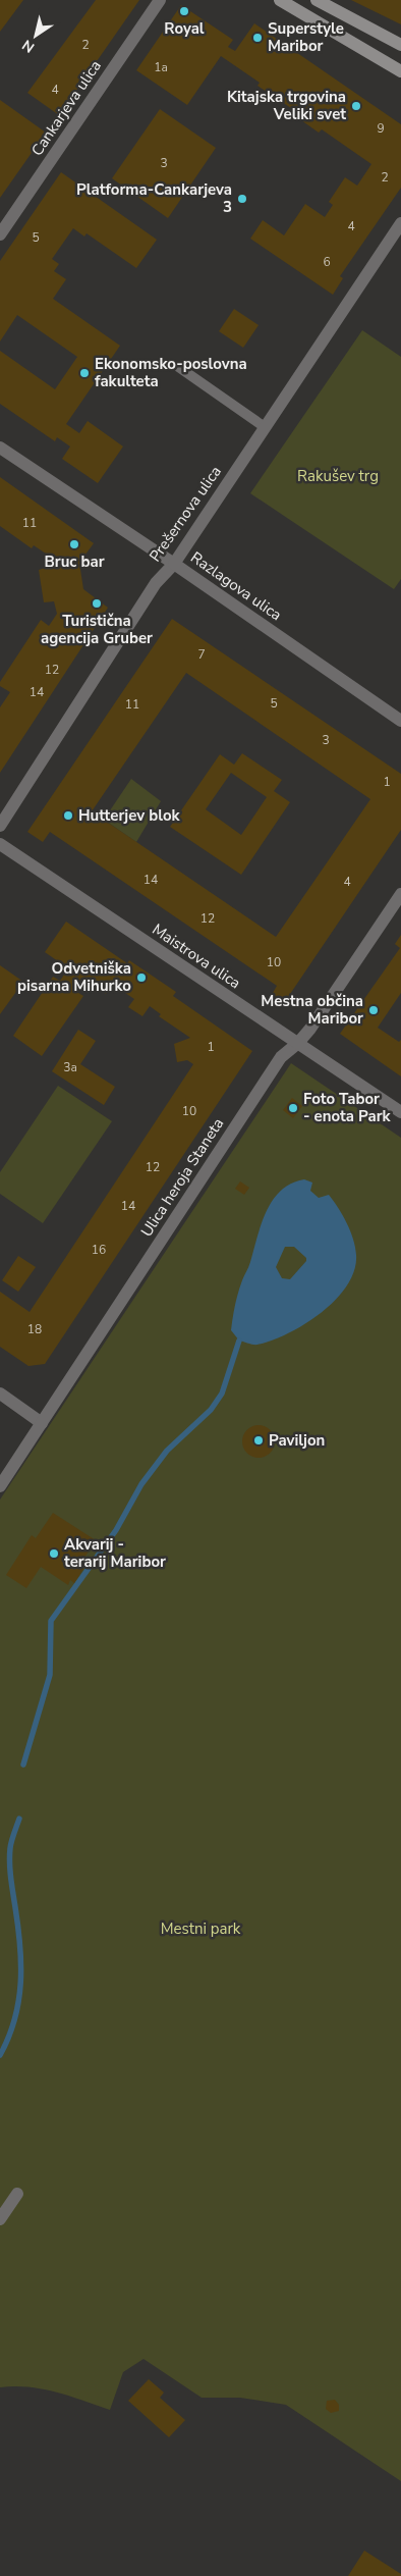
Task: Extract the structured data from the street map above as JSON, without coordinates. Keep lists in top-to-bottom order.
{
  "streets": {
    "street": [
      "Cankarjeva ulica",
      "Prešernova ulica",
      "Razlagova ulica",
      "Maistrova ulica",
      "Ulica heroja Staneta"
    ]
  },
  "crossings": [
    ["Prešernova ulica", "Razlagova ulica"],
    ["Maistrova ulica", "Ulica heroja Staneta"]
  ],
  "parks": ["Rakušev trg", "Mestni park"],
  "places": [
    "Royal",
    "Superstyle Maribor",
    "Kitajska trgovina Veliki svet",
    "Platforma-Cankarjeva 3",
    "Ekonomsko-poslovna fakulteta",
    "Bruc bar",
    "Turistična agencija Gruber",
    "Hutterjev blok",
    "Odvetniška pisarna Mihurko",
    "Mestna občina Maribor",
    "Foto Tabor - enota Park",
    "Paviljon",
    "Akvarij - terarij Maribor"
  ],
  "house_numbers": [
    "2",
    "1a",
    "4",
    "9",
    "3",
    "2",
    "4",
    "5",
    "6",
    "11",
    "7",
    "12",
    "14",
    "5",
    "11",
    "3",
    "1",
    "14",
    "4",
    "12",
    "10",
    "1",
    "3a",
    "10",
    "12",
    "14",
    "16",
    "18"
  ],
  "north": "bottom left"
}
